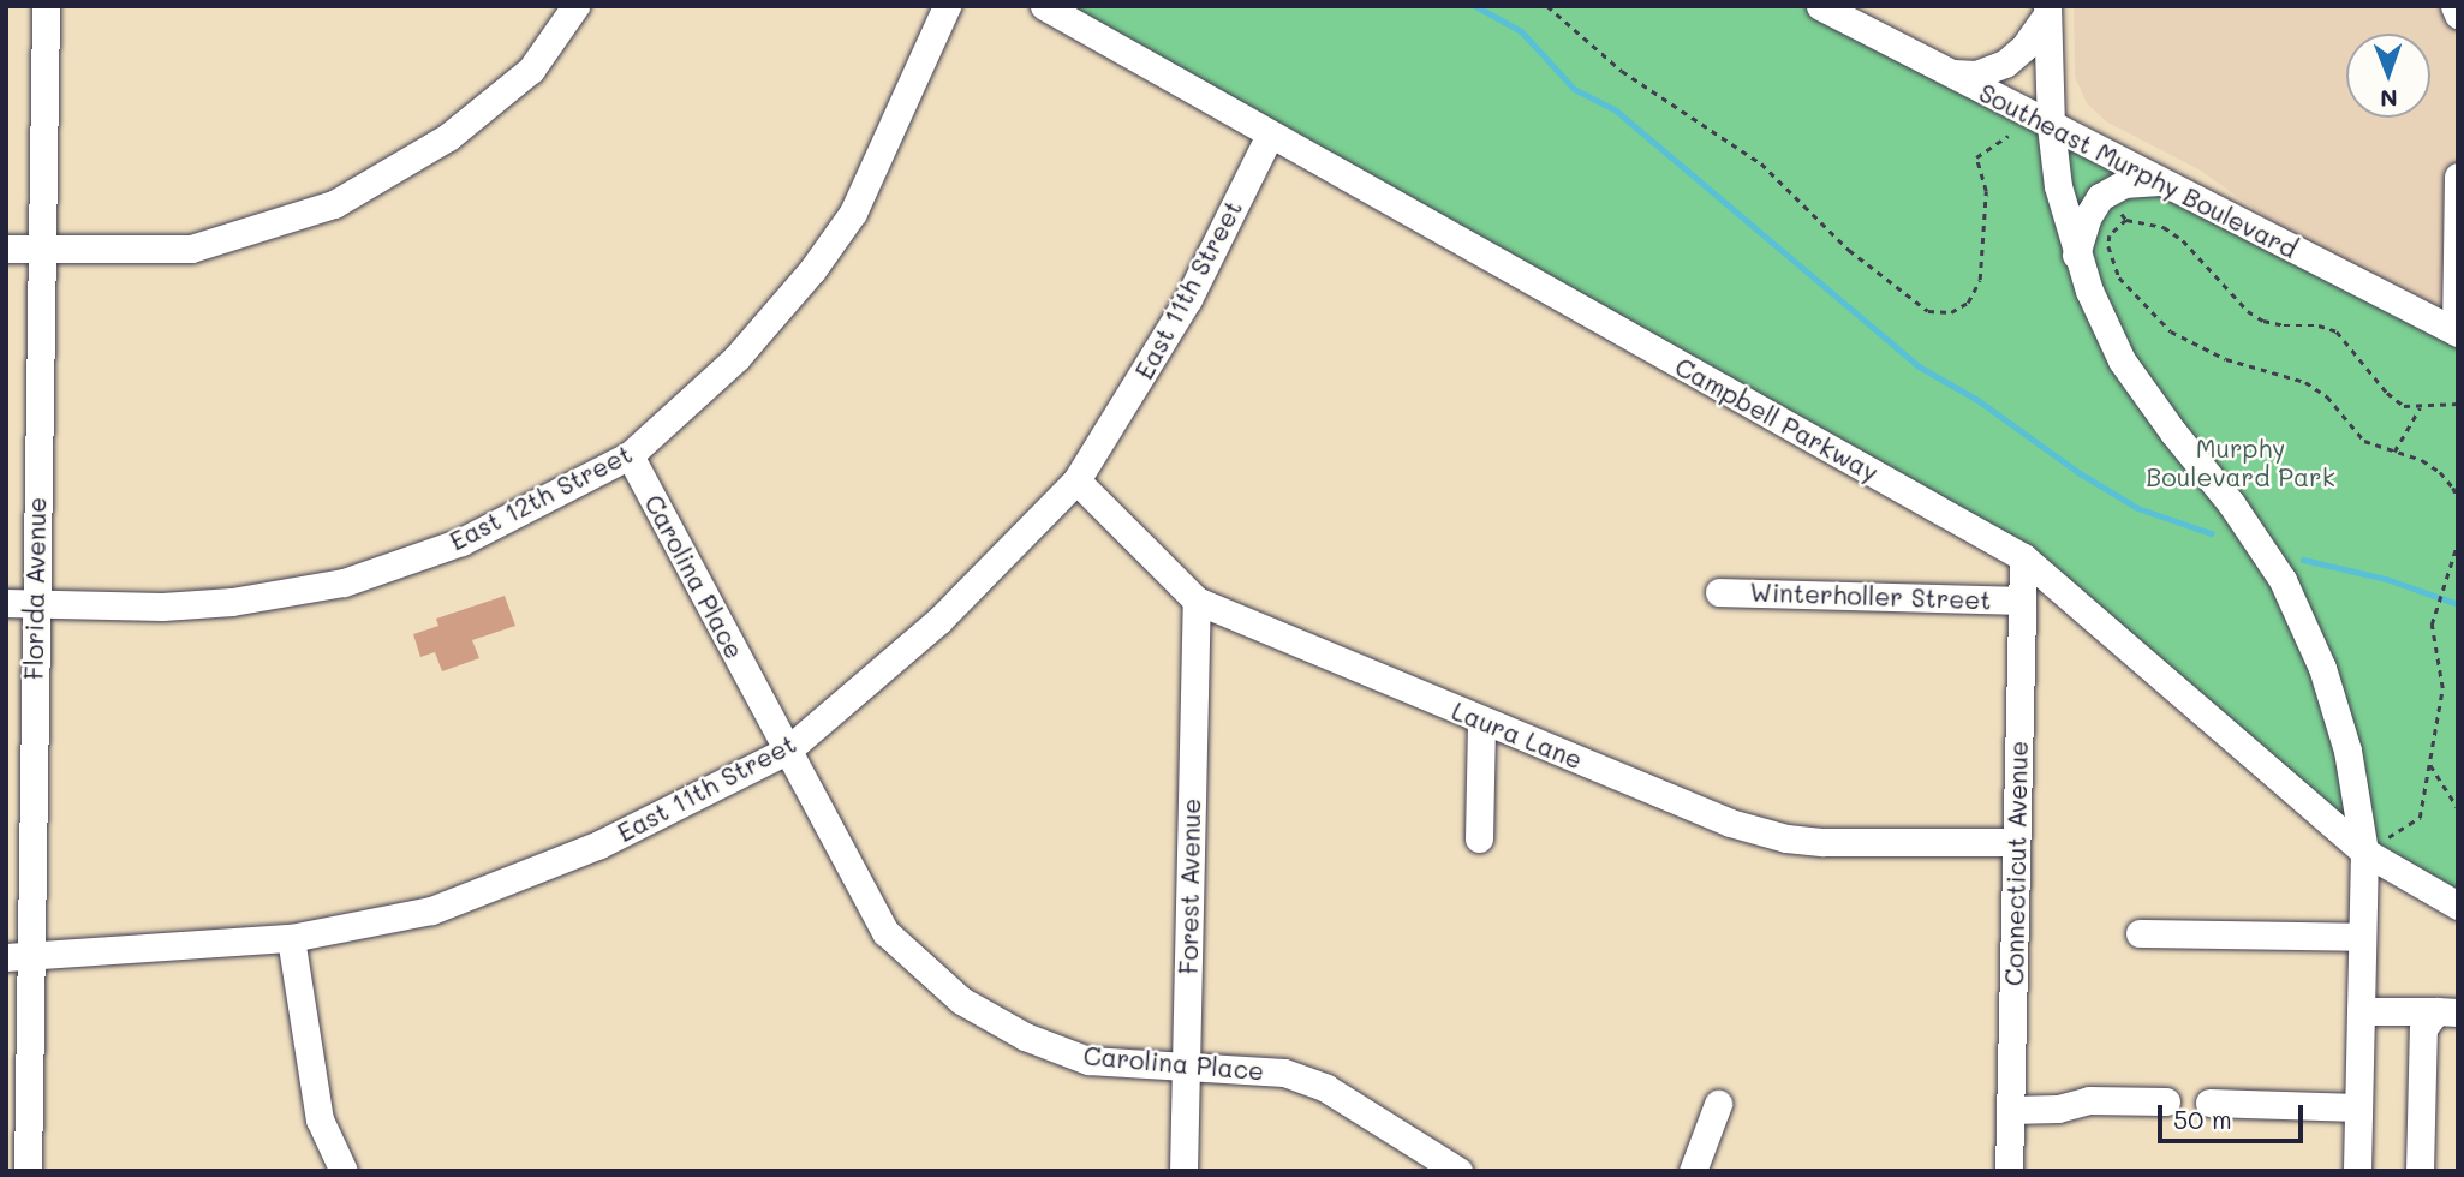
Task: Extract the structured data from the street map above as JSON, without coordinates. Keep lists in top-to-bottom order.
{
  "streets": {
    "street": [
      "Southeast Murphy Boulevard",
      "East 11th Street",
      "Campbell Parkway",
      "East 12th Street",
      "Carolina Place",
      "Florida Avenue",
      "Winterholler Street",
      "Laura Lane",
      "Connecticut Avenue",
      "Forest Avenue"
    ]
  },
  "crossings": [
    ["East 11th Street", "Campbell Parkway"],
    ["East 11th Street", "Carolina Place"],
    ["East 11th Street", "Florida Avenue"],
    ["East 11th Street", "Laura Lane"],
    ["Campbell Parkway", "Connecticut Avenue"],
    ["East 12th Street", "Carolina Place"],
    ["East 12th Street", "Florida Avenue"],
    ["Carolina Place", "Forest Avenue"],
    ["Winterholler Street", "Connecticut Avenue"],
    ["Laura Lane", "Connecticut Avenue"],
    ["Laura Lane", "Forest Avenue"]
  ],
  "parks": ["Murphy Boulevard Park"],
  "scale_bar": "50 m",
  "north": "bottom"
}
